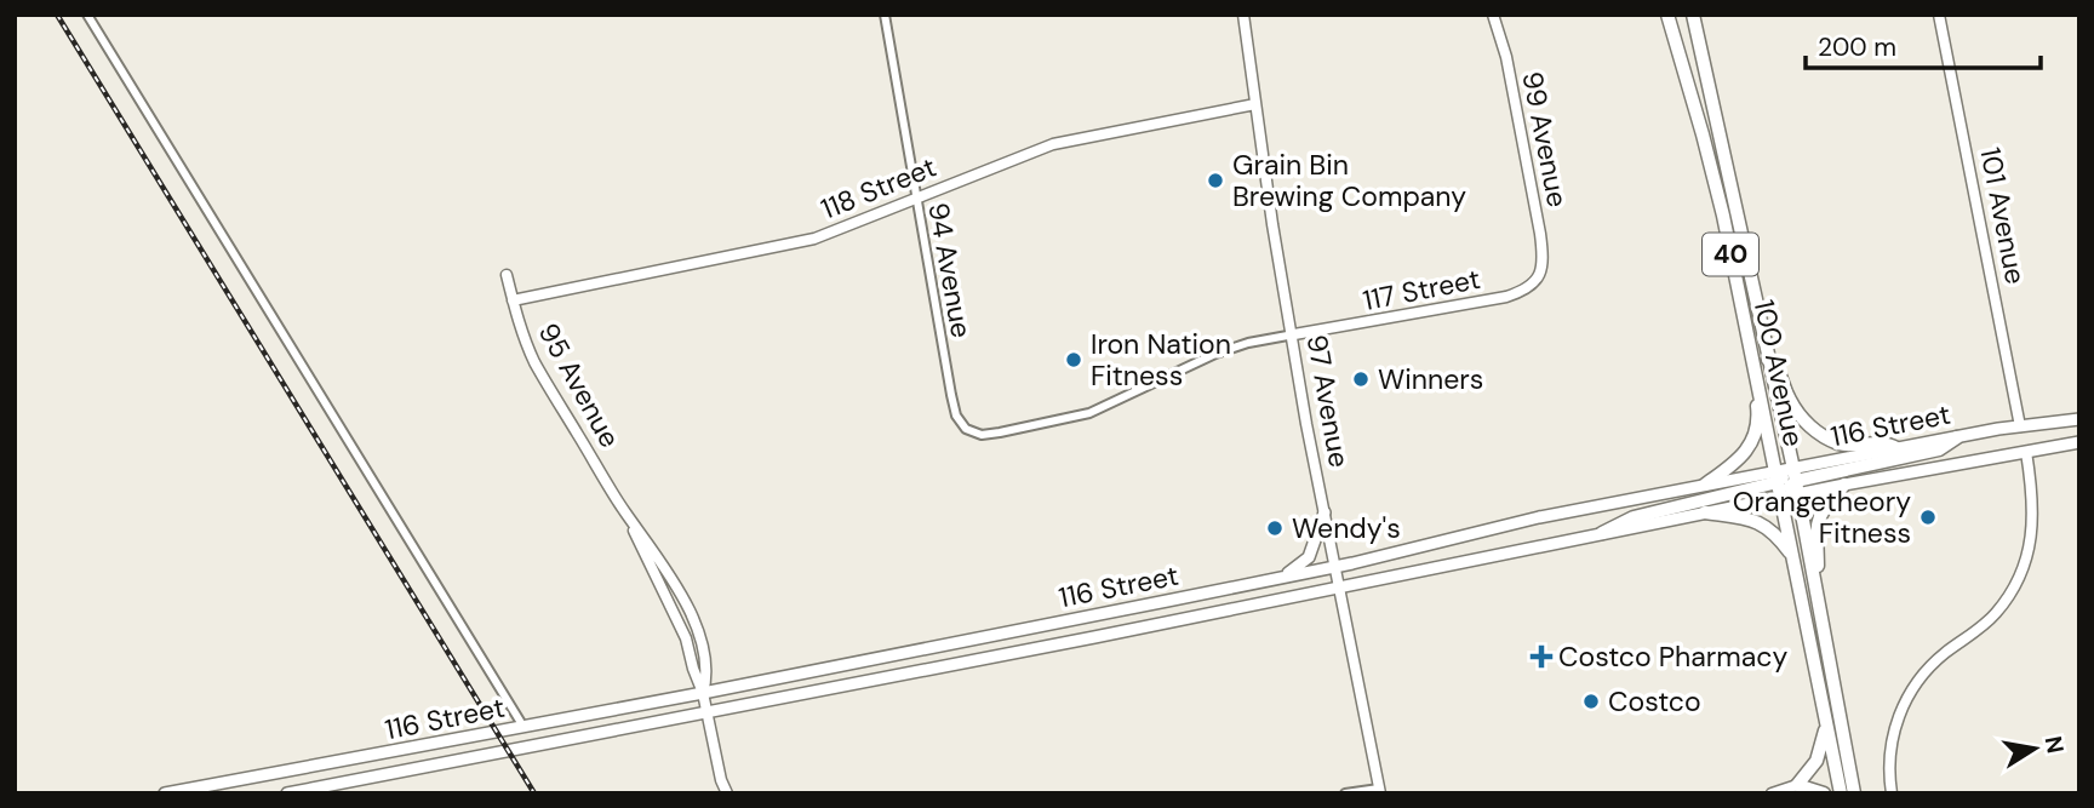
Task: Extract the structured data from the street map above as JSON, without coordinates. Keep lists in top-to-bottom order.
{
  "streets": {
    "main road": ["40", "100 Avenue", "116 Street"],
    "street": [
      "99 Avenue",
      "118 Street",
      "101 Avenue",
      "94 Avenue",
      "117 Street",
      "95 Avenue",
      "97 Avenue"
    ]
  },
  "crossings": [
    ["99 Avenue", "117 Street"],
    ["118 Street", "94 Avenue"],
    ["118 Street", "95 Avenue"],
    ["118 Street", "97 Avenue"],
    ["101 Avenue", "116 Street"],
    ["94 Avenue", "117 Street"],
    ["117 Street", "97 Avenue"],
    ["100 Avenue", "116 Street"],
    ["95 Avenue", "116 Street"],
    ["97 Avenue", "116 Street"]
  ],
  "places": {
    "other": [
      "Grain Bin Brewing Company",
      "Iron Nation Fitness",
      "Winners",
      "Orangetheory Fitness",
      "Wendy's",
      "Costco"
    ],
    "health": ["Costco Pharmacy"]
  },
  "scale_bar": "200 m",
  "north": "right"
}
